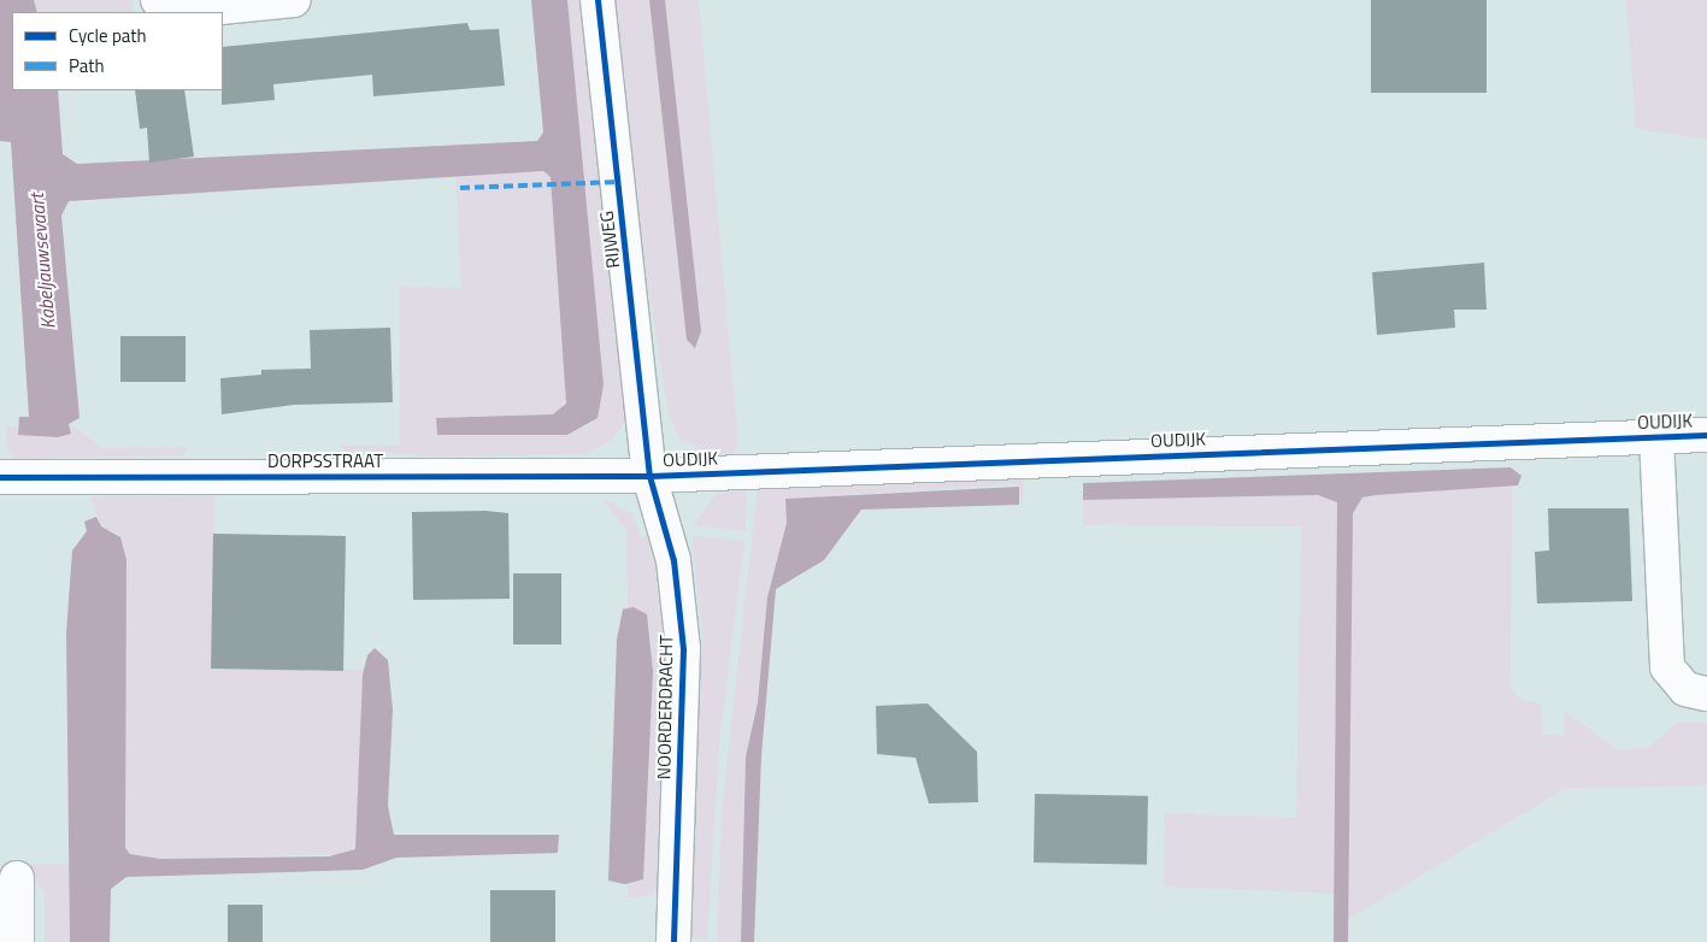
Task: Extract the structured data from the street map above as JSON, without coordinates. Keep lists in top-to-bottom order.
{
  "streets": {
    "street": [
      "RIJWEG",
      "OUDIJK",
      "DORPSSTRAAT",
      "NOORDERDRACHT"
    ]
  },
  "crossings": [
    ["RIJWEG", "OUDIJK"],
    ["RIJWEG", "DORPSSTRAAT"],
    ["RIJWEG", "NOORDERDRACHT"],
    ["OUDIJK", "DORPSSTRAAT"],
    ["OUDIJK", "NOORDERDRACHT"],
    ["DORPSSTRAAT", "NOORDERDRACHT"]
  ],
  "water": ["Kabeljauwsevaart"],
  "legend": ["Cycle path", "Path"]
}
